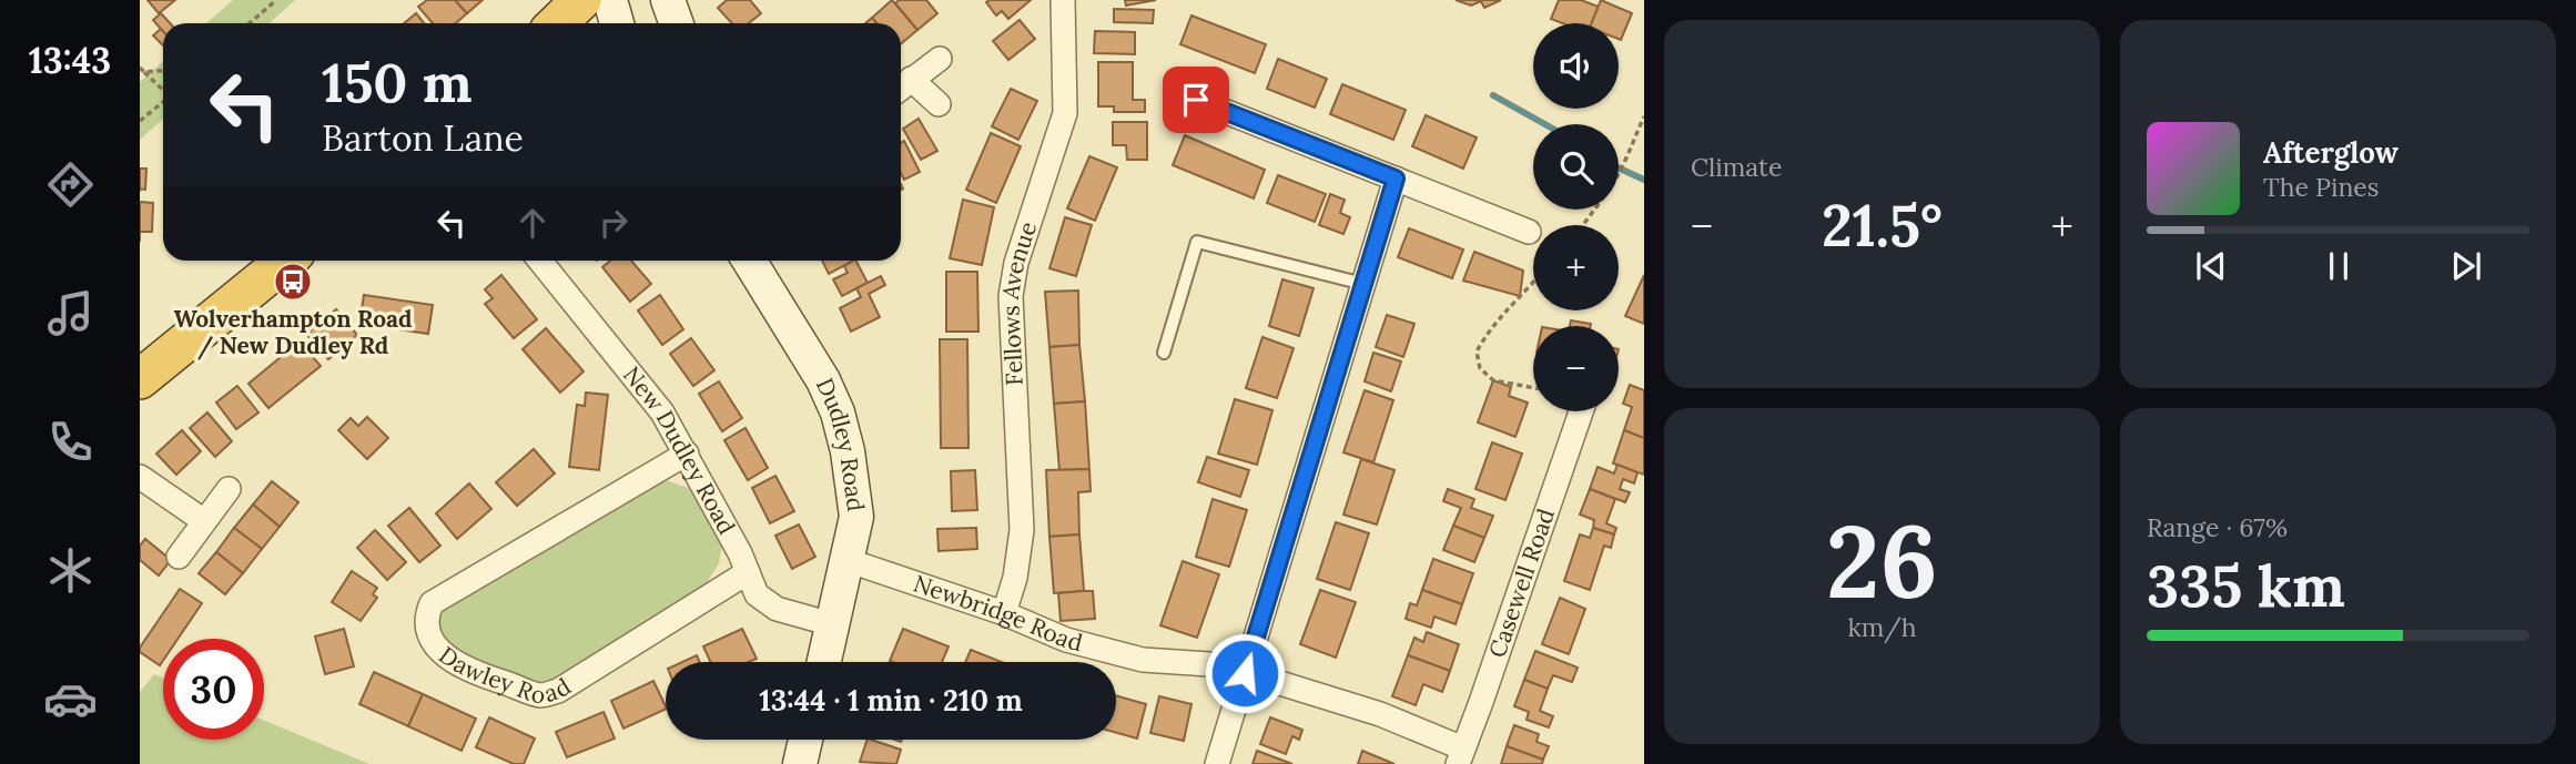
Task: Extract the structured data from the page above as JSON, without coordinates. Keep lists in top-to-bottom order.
{
  "streets": {
    "main road": ["Dudley Road"],
    "street": [
      "Fellows Avenue",
      "New Dudley Road",
      "Casewell Road",
      "Newbridge Road",
      "Dawley Road"
    ]
  },
  "crossings": [
    ["Fellows Avenue", "Newbridge Road"],
    ["Dudley Road", "New Dudley Road"],
    ["Dudley Road", "Newbridge Road"],
    ["New Dudley Road", "Dawley Road"],
    ["Casewell Road", "Newbridge Road"]
  ],
  "places": {
    "bus stop": ["Wolverhampton Road / New Dudley Rd"]
  },
  "page": {
    "tabs": "13:43",
    "tile": [
      "Climate",
      ["26", "km/h"],
      ["Range · 67%", "335 km"]
    ],
    "map_buttons": ["+", "−"],
    "turn": ["150 m", "Barton Lane"],
    "song": ["Afterglow", "The Pines"],
    "heat": ["−", "21.5°", "+"],
    "limit": "30",
    "trip": "13:44 · 1 min · 210 m"
  }
}
